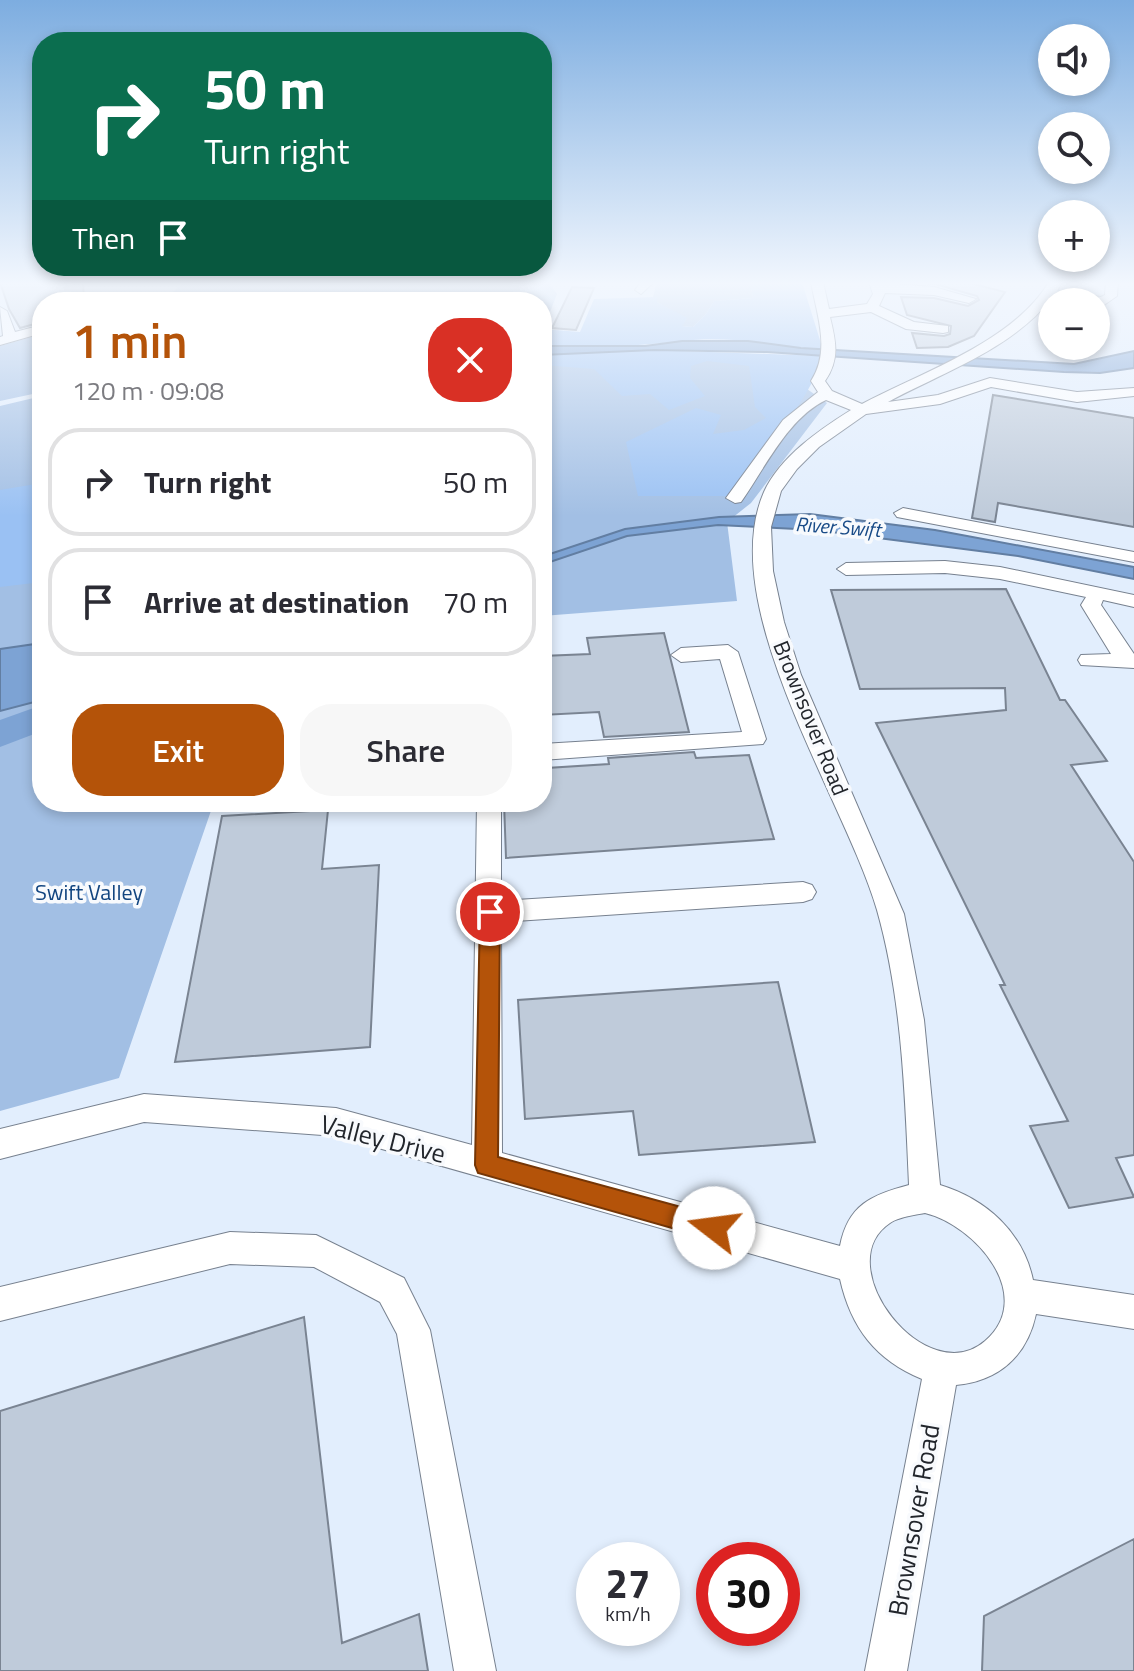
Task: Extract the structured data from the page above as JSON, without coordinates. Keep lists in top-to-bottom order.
{
  "streets": {
    "street": ["Brownsover Road", "Valley Drive"]
  },
  "crossings": [
    ["Brownsover Road", "Valley Drive"]
  ],
  "water": ["River Swift"],
  "parks": ["Swift Valley"],
  "page": {
    "map_buttons": ["+", "−"],
    "turn": ["50 m", "Turn right"],
    "then": "Then",
    "heading": ["1 min", "120 m · 09:08"],
    "list": [
      {
        "name": "Turn right",
        "value": "50 m"
      },
      {
        "name": "Arrive at destination",
        "value": "70 m"
      }
    ],
    "buttons": ["Exit", "Share"],
    "speed": "27 km/h",
    "limit": "30"
  }
}
